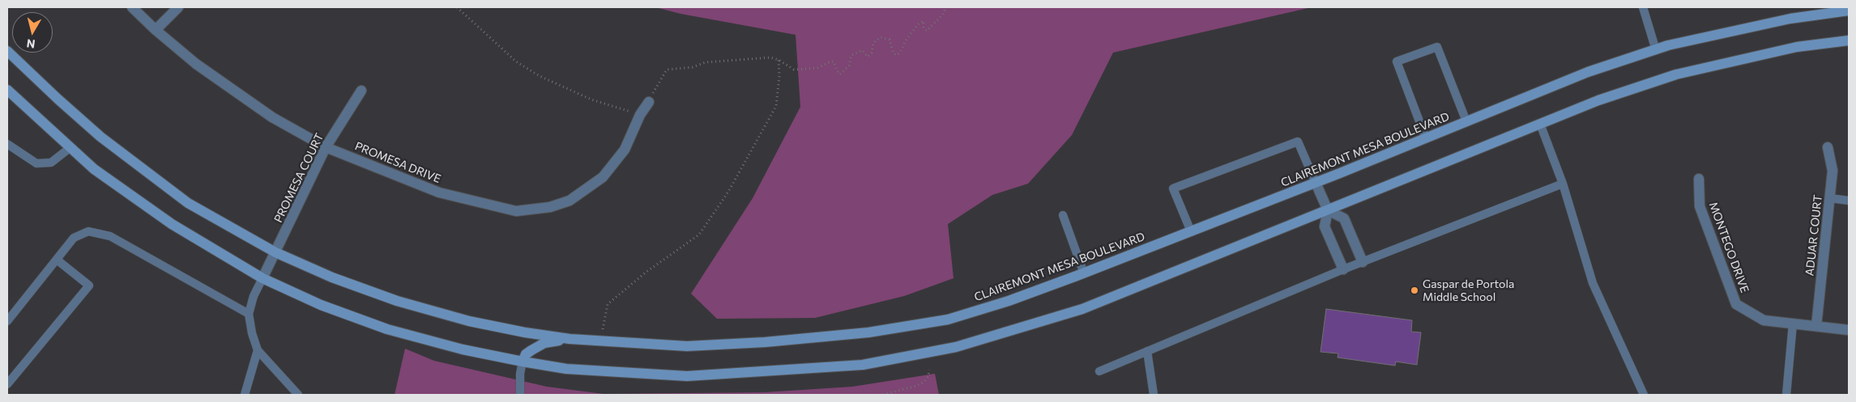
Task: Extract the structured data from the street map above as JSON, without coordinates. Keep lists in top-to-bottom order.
{
  "streets": {
    "main road": ["CLAIREMONT MESA BOULEVARD"],
    "street": [
      "PROMESA DRIVE",
      "PROMESA COURT",
      "ADUAR COURT",
      "MONTEGO DRIVE"
    ]
  },
  "crossings": [
    ["CLAIREMONT MESA BOULEVARD", "PROMESA COURT"],
    ["PROMESA DRIVE", "PROMESA COURT"],
    ["ADUAR COURT", "MONTEGO DRIVE"]
  ],
  "places": ["Gaspar de Portola Middle School"],
  "north": "bottom"
}
